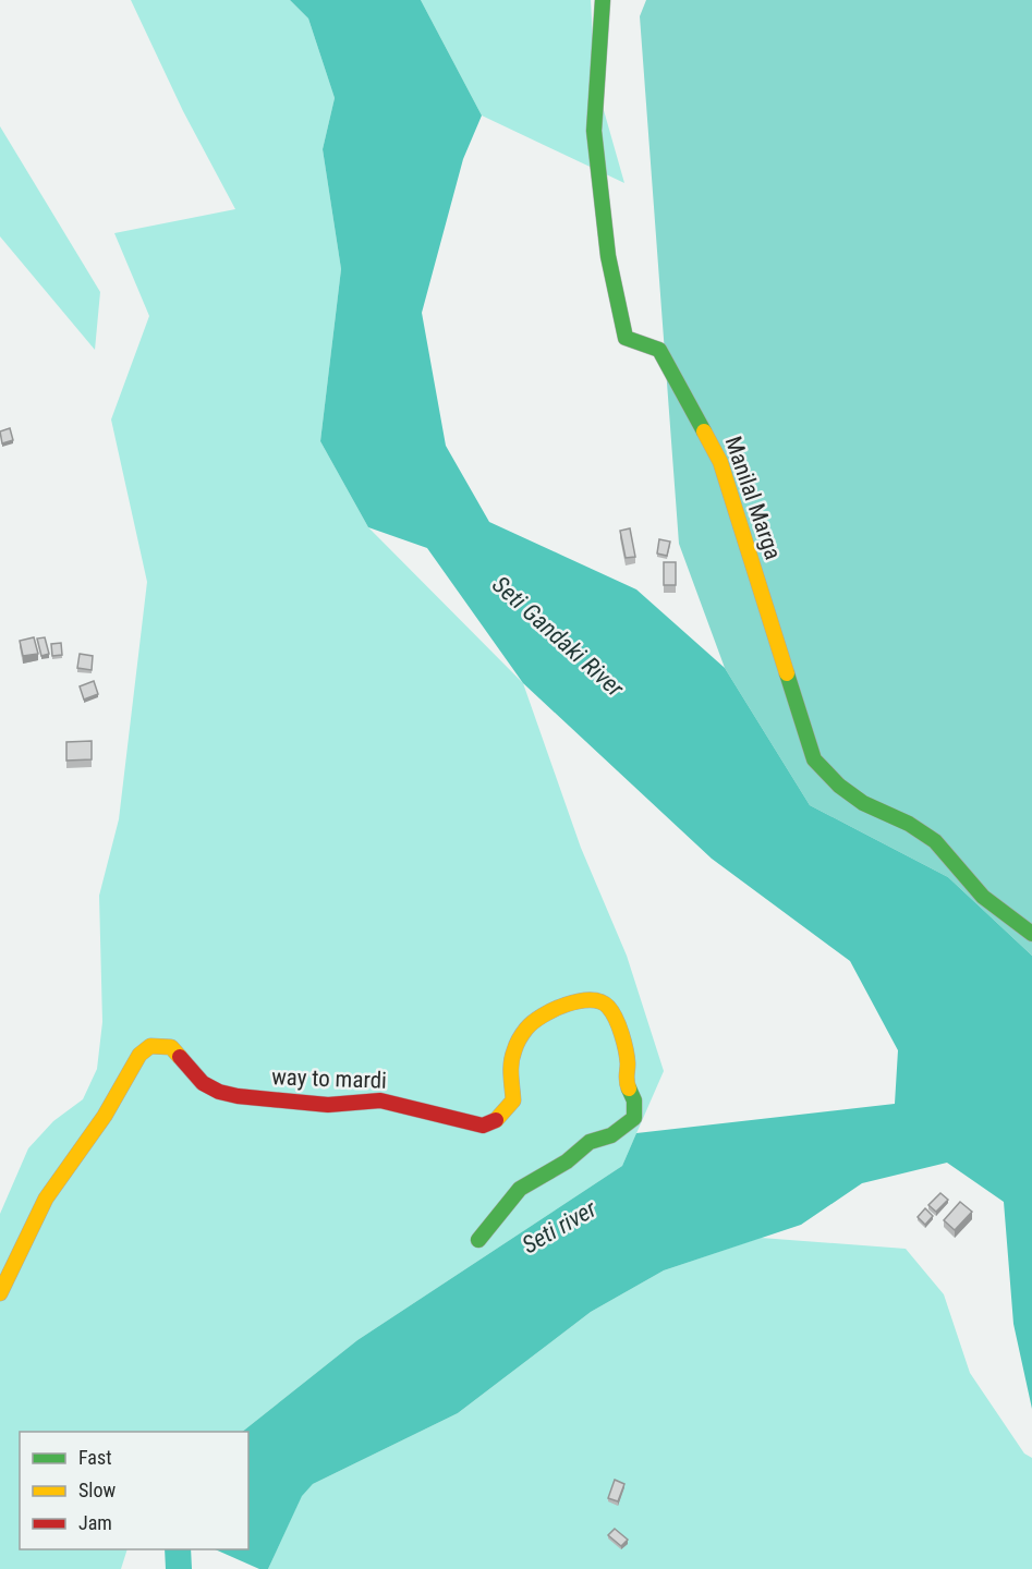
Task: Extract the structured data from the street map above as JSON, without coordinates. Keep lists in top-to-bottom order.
{
  "streets": {
    "street": ["Manilal Marga", "way to mardi"]
  },
  "water": ["Seti Gandaki River", "Seti river"],
  "legend": ["Fast", "Slow", "Jam"]
}
